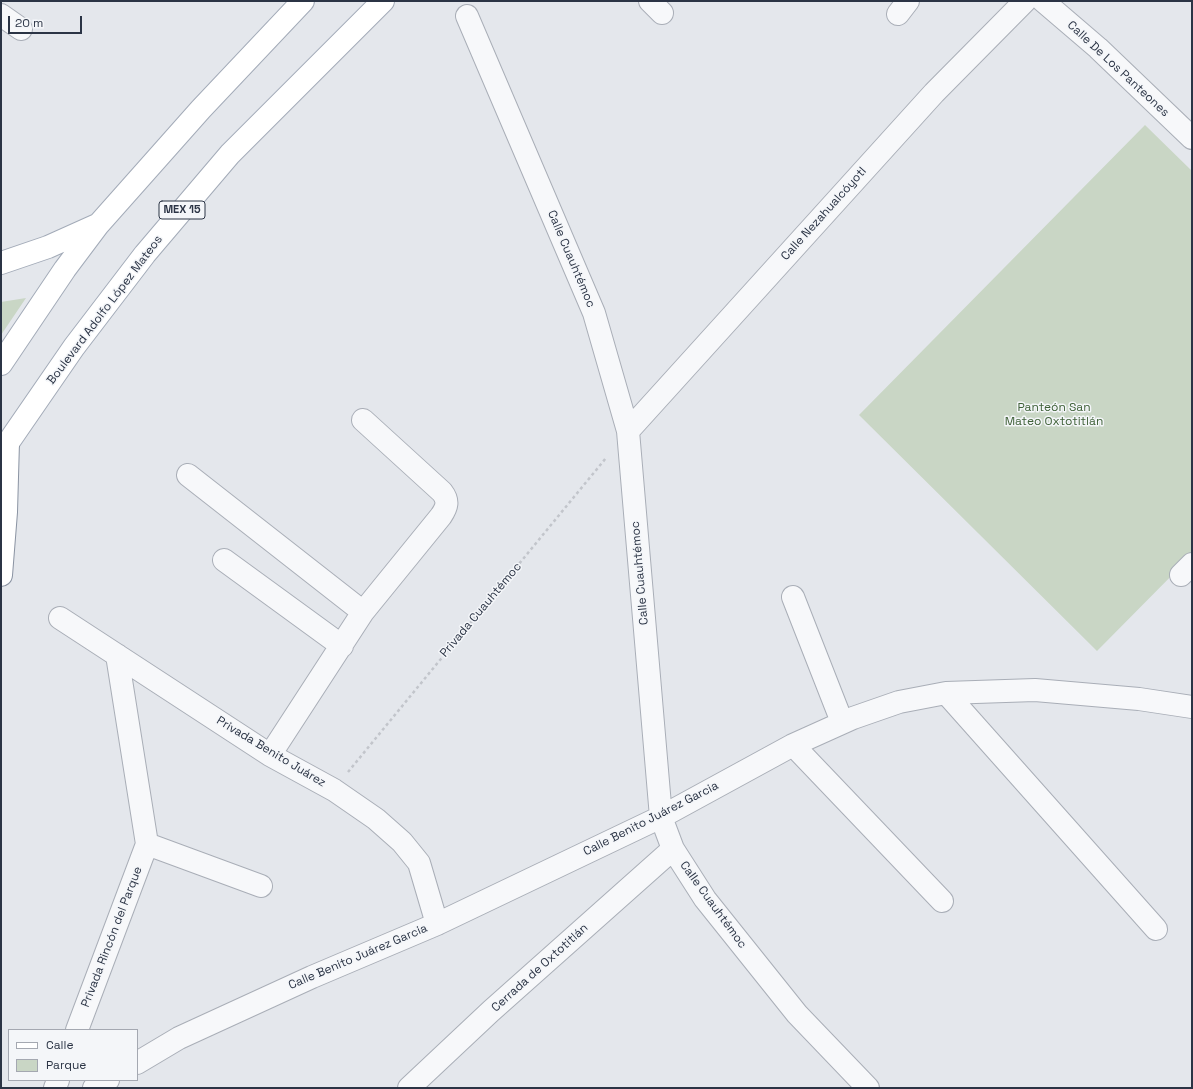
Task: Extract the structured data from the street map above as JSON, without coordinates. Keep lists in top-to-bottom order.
{
  "streets": {
    "main road": ["MEX 15", "Boulevard Adolfo López Mateos"],
    "street": [
      "Calle De Los Panteones",
      "Calle Nezahualcóyotl",
      "Calle Cuauhtémoc",
      "Privada Benito Juárez",
      "Calle Benito Juárez Garcia",
      "Privada Rincón del Parque",
      "Cerrada de Oxtotitlán"
    ],
    "path": ["Privada Cuauhtémoc"]
  },
  "crossings": [
    ["Calle Nezahualcóyotl", "Calle Cuauhtémoc"],
    ["Calle Nezahualcóyotl", "Privada Cuauhtémoc"],
    ["Calle Cuauhtémoc", "Privada Cuauhtémoc"],
    ["Calle Cuauhtémoc", "Calle Benito Juárez Garcia"],
    ["Calle Cuauhtémoc", "Cerrada de Oxtotitlán"],
    ["Privada Cuauhtémoc", "Privada Benito Juárez"],
    ["Privada Benito Juárez", "Calle Benito Juárez Garcia"],
    ["Privada Benito Juárez", "Privada Rincón del Parque"]
  ],
  "parks": ["Panteón San Mateo Oxtotitlán"],
  "legend": ["Calle", "Parque"],
  "scale_bar": "20 m"
}
